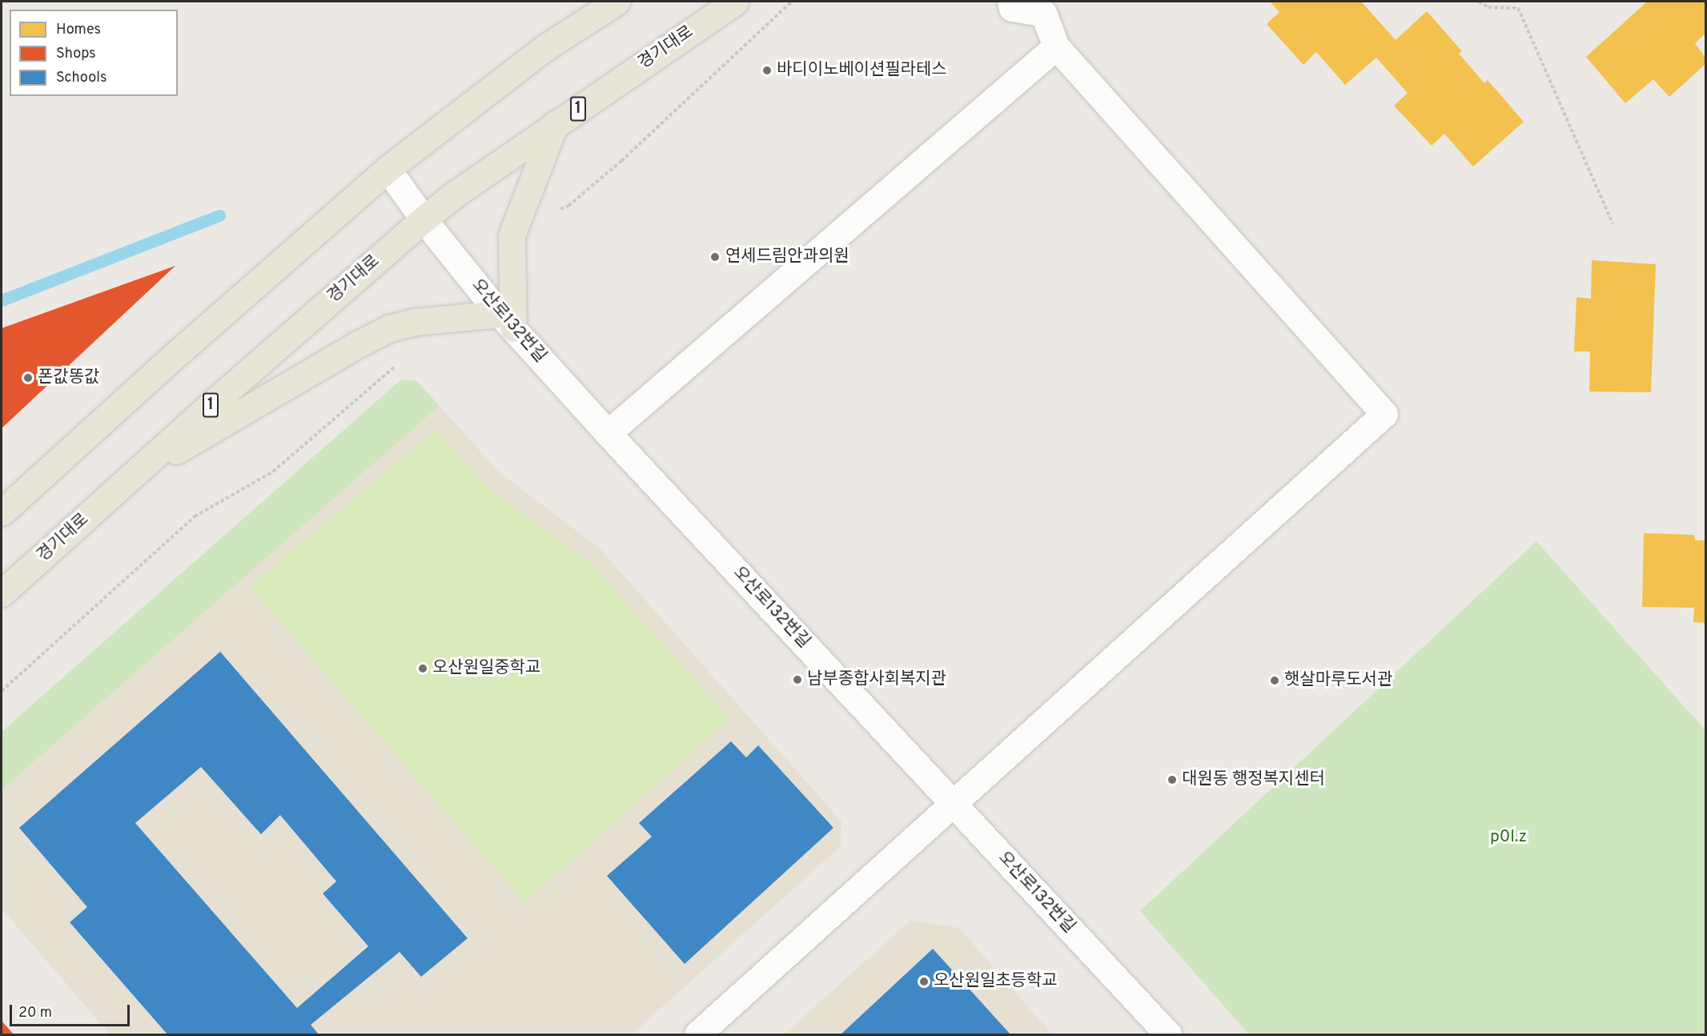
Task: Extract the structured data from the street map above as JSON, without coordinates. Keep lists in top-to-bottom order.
{
  "streets": {
    "main road": ["경기대로", "1"],
    "street": ["오산로132번길"]
  },
  "crossings": [
    ["경기대로", "오산로132번길"]
  ],
  "parks": ["p0l.z"],
  "places": [
    "바디이노베이션필라테스",
    "연세드림안과의원",
    "폰값똥값",
    "오산원일중학교",
    "남부종합사회복지관",
    "햇살마루도서관",
    "대원동 행정복지센터",
    "오산원일초등학교"
  ],
  "legend": ["Homes", "Shops", "Schools"],
  "scale_bar": "20 m"
}
